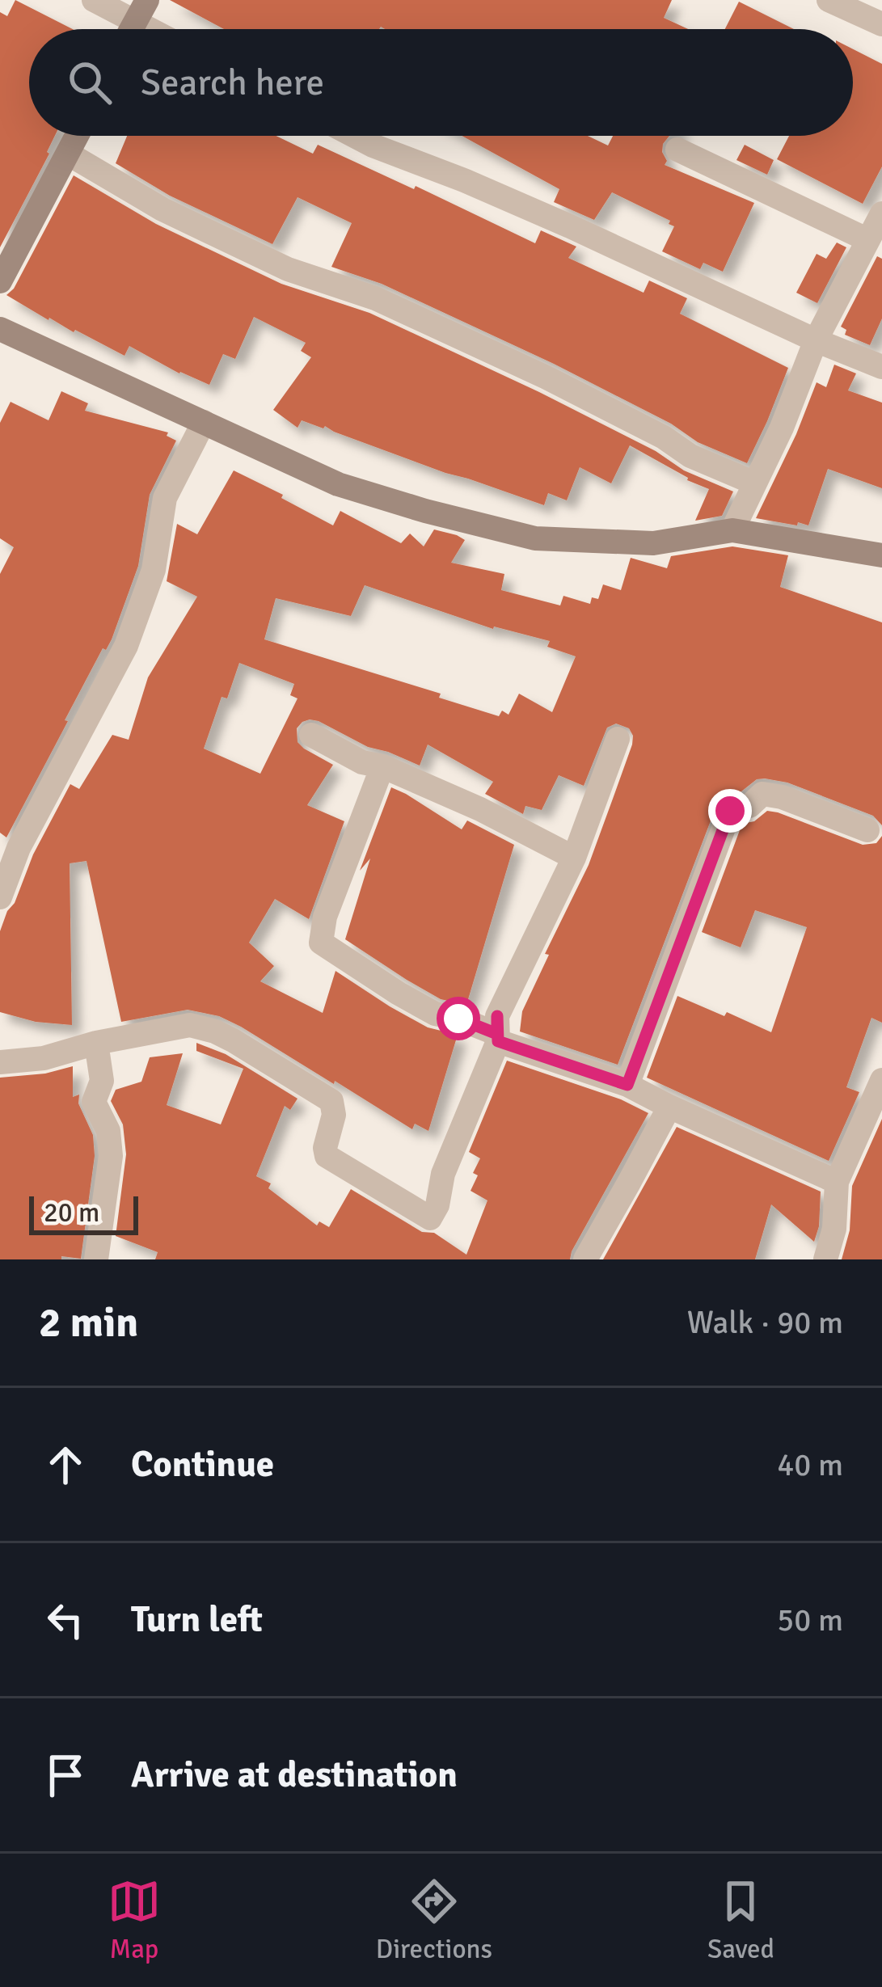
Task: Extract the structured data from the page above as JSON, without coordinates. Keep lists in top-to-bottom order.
{
  "scale_bar": "20 m",
  "page": {
    "search": "Search here",
    "scale": "20 m",
    "heading": ["2 min", "Walk · 90 m"],
    "list": [
      ["Continue", "40 m"],
      ["Turn left", "50 m"],
      "Arrive at destination"
    ],
    "nav": ["Map", "Directions", "Saved"]
  }
}
